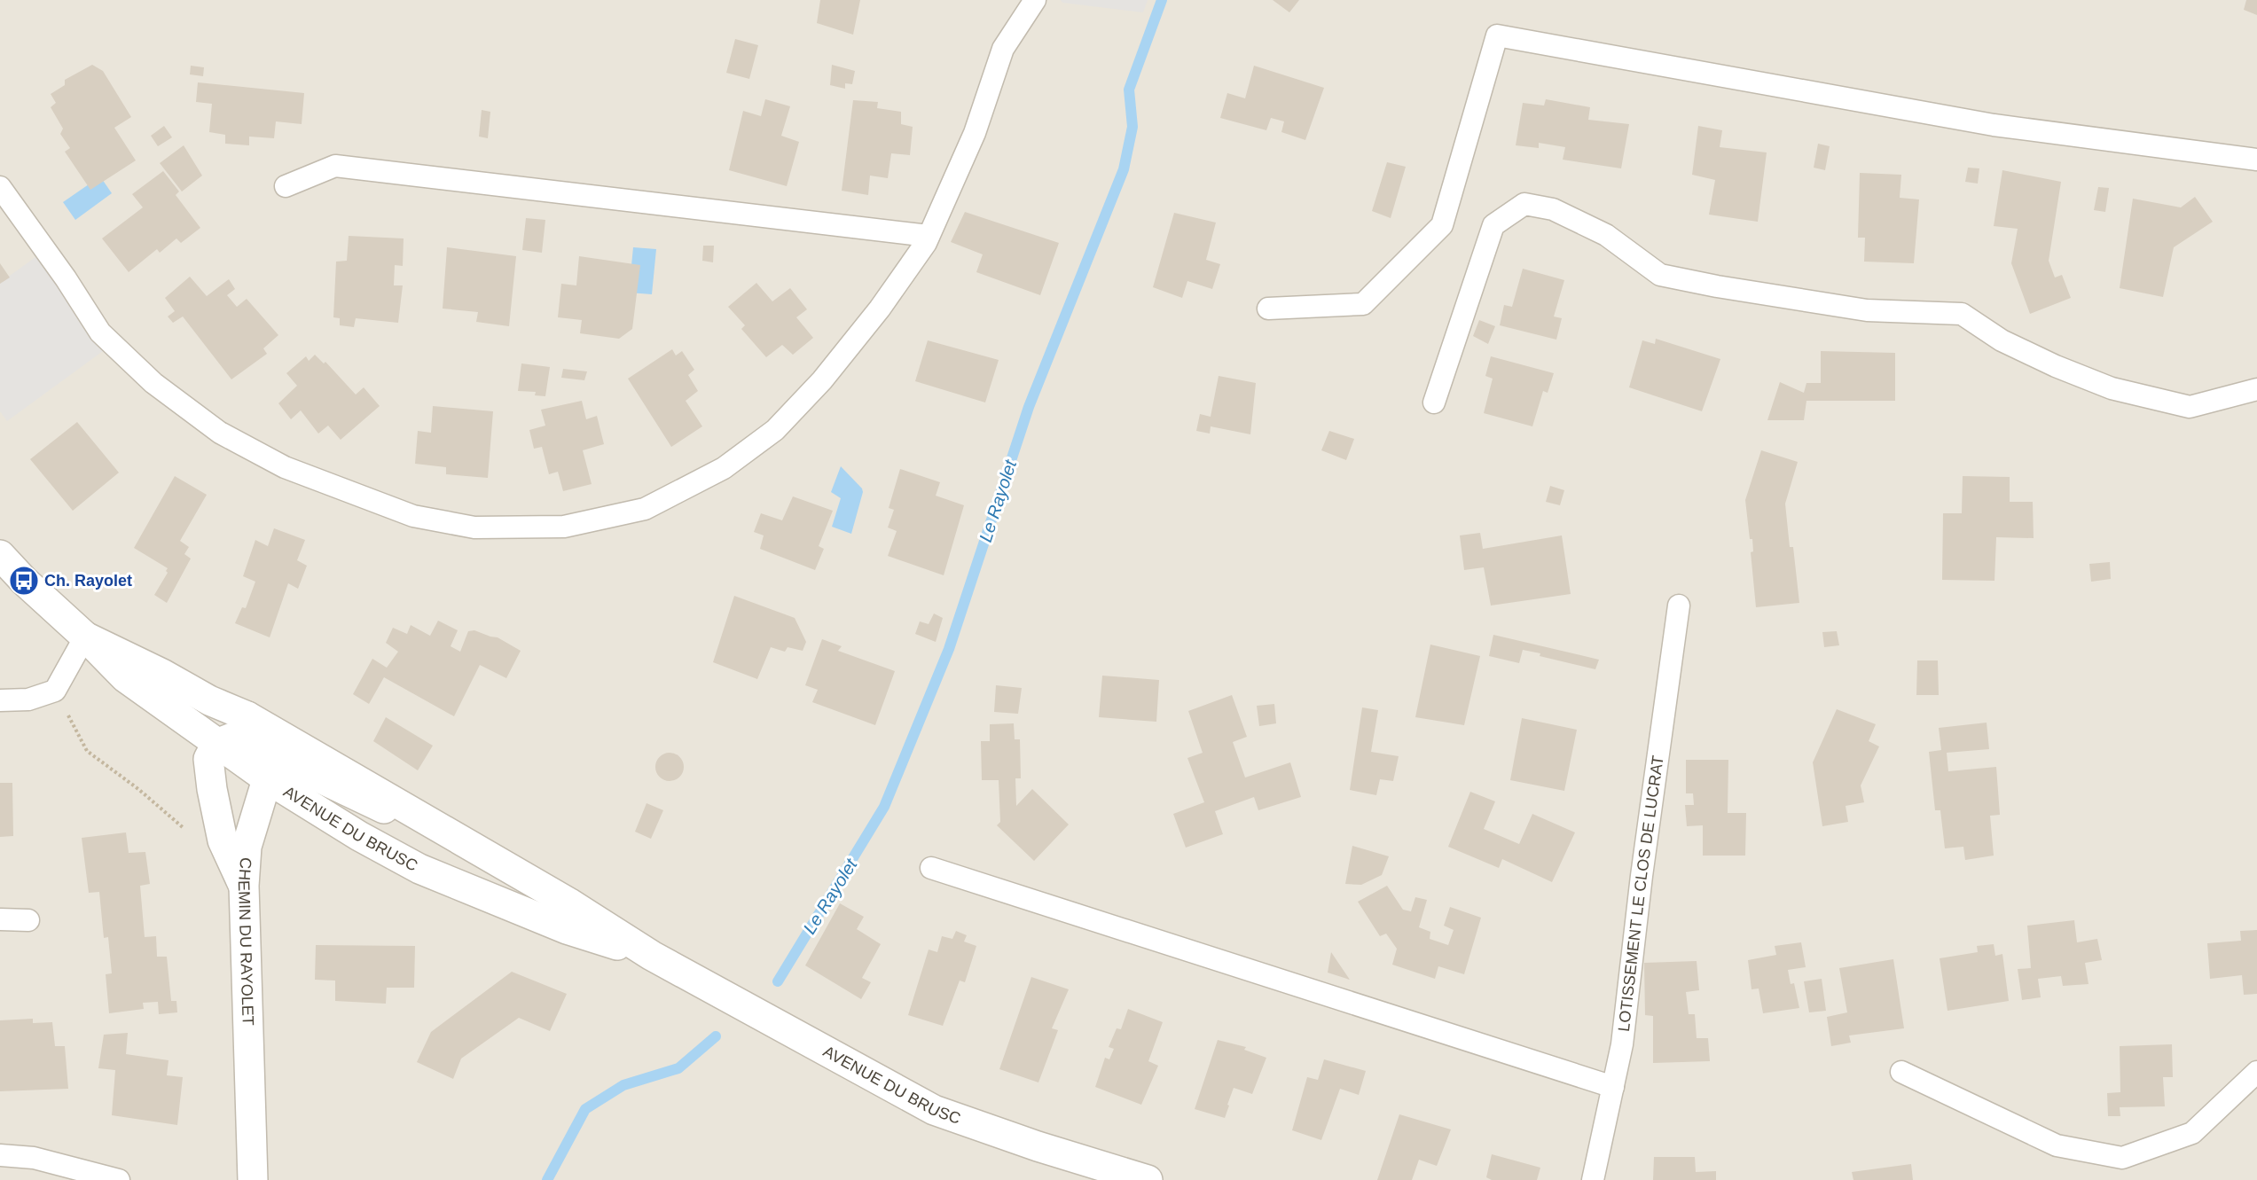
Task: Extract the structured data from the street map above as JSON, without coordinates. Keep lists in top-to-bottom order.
{
  "streets": {
    "street": ["AVENUE DU BRUSC", "CHEMIN DU RAYOLET"],
    "lane": ["LOTISSEMENT LE CLOS DE LUCRAT"]
  },
  "crossings": [
    ["AVENUE DU BRUSC", "CHEMIN DU RAYOLET"]
  ],
  "water": ["Le Rayolet"],
  "places": {
    "bus stop": ["Ch. Rayolet"]
  }
}
